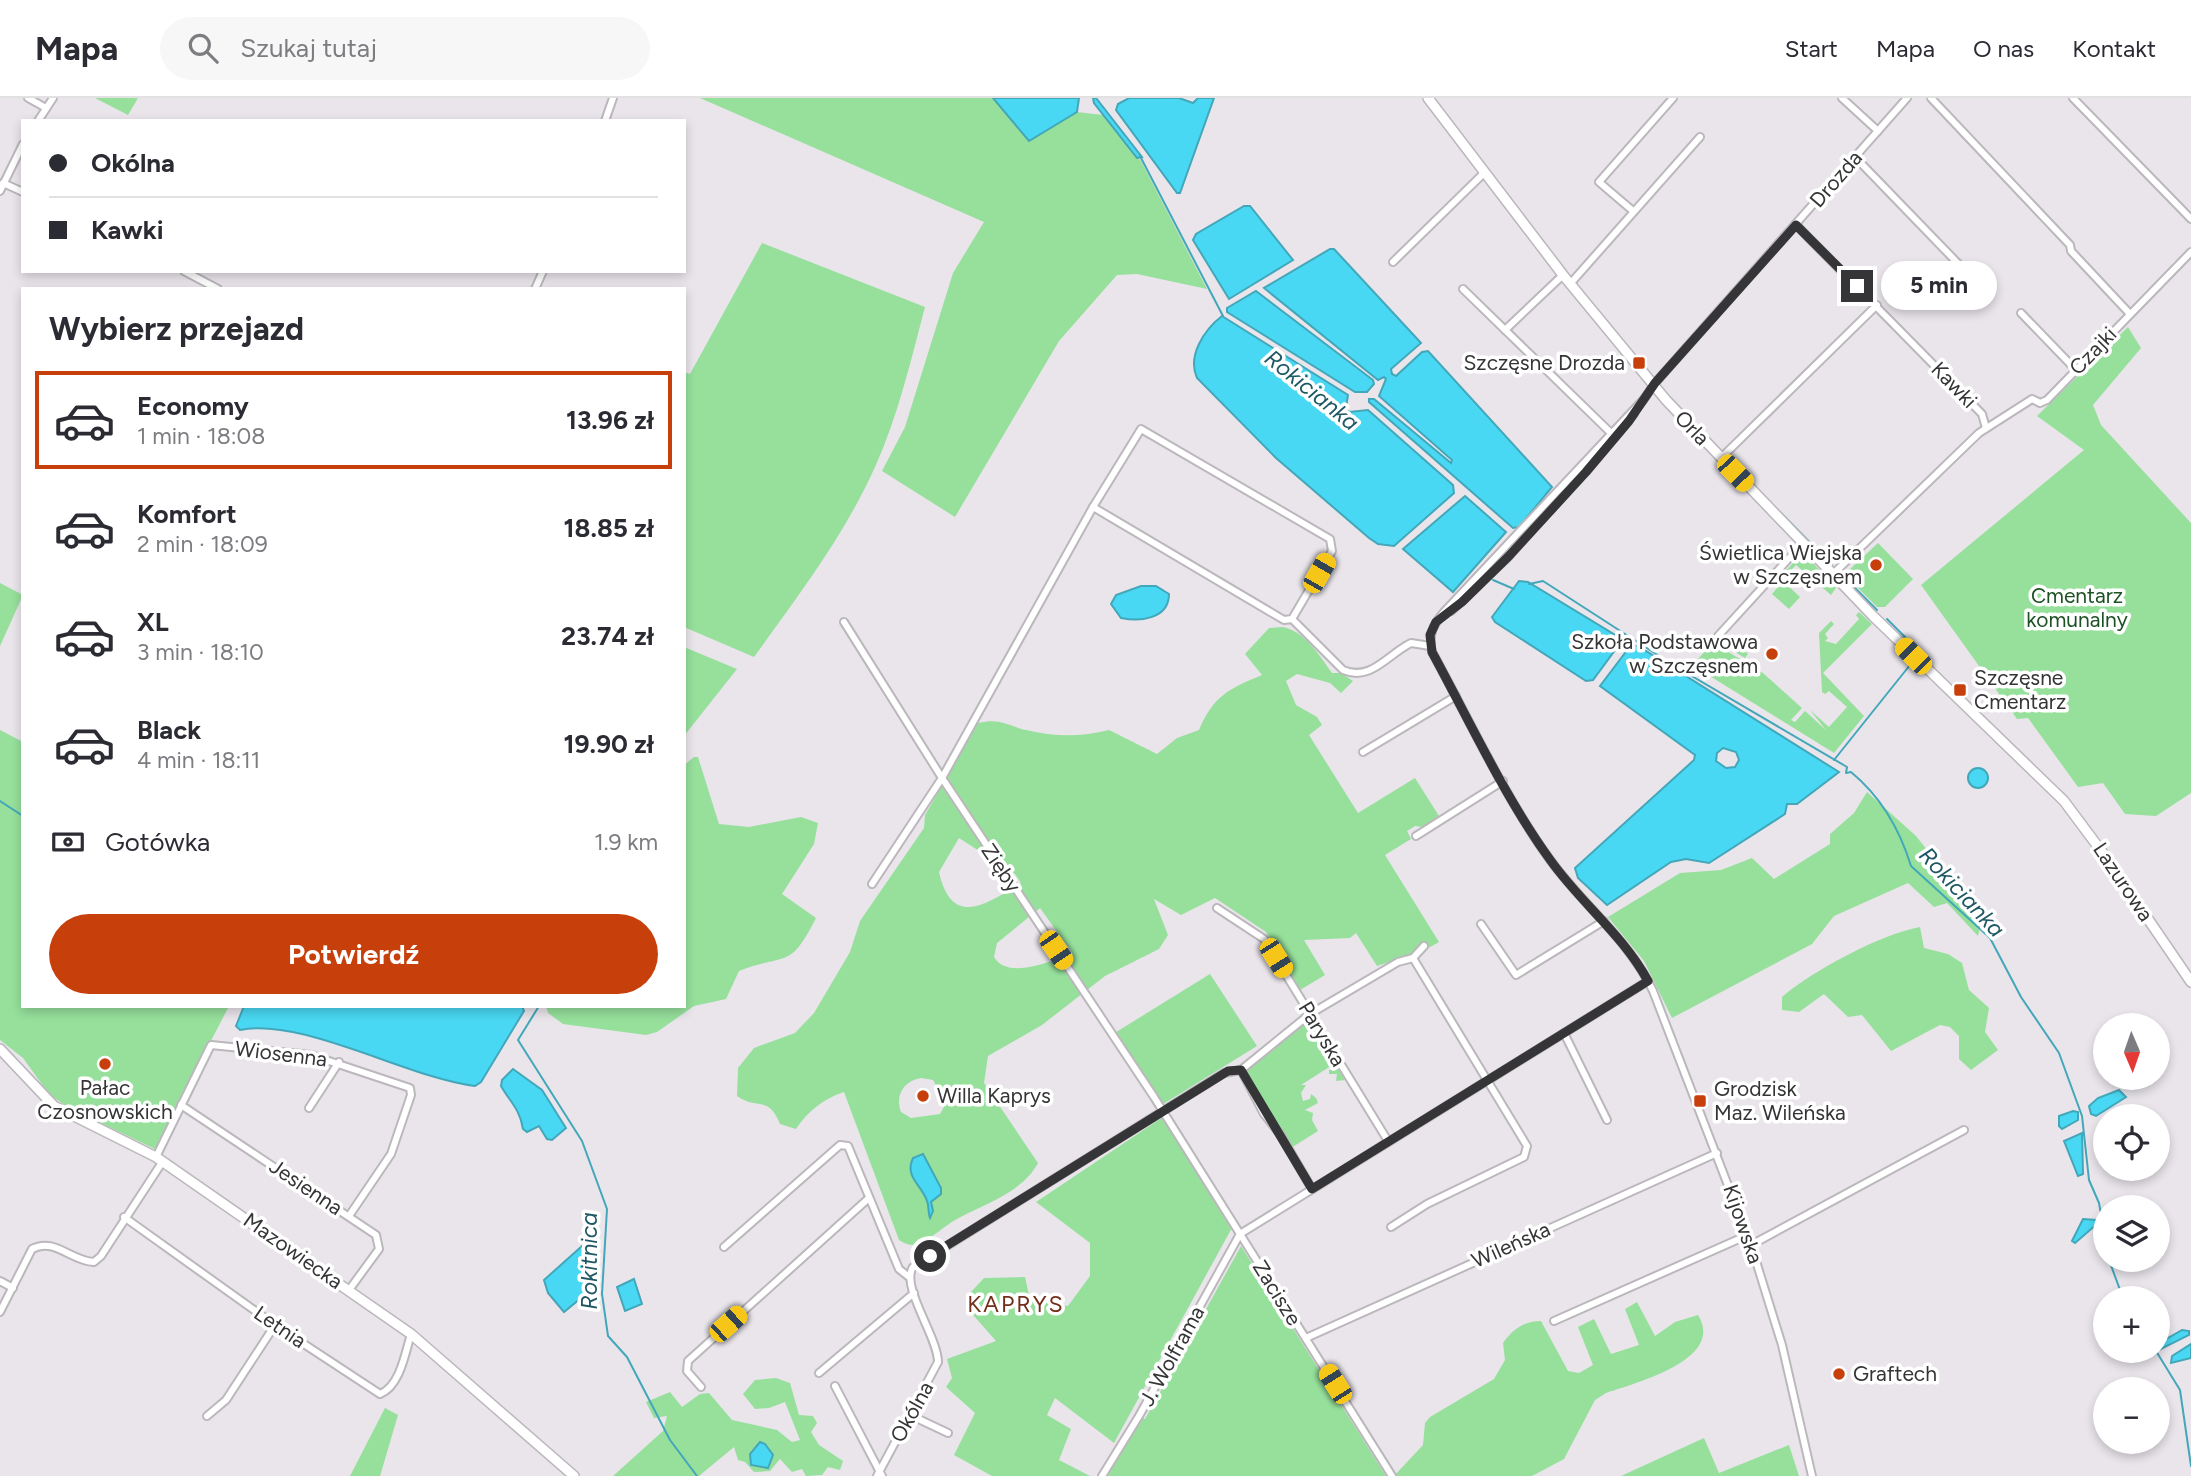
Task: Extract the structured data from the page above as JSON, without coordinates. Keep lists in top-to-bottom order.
{
  "streets": {
    "street": [
      "Drozda",
      "Czajki",
      "Kawki",
      "Orla",
      "Zięby",
      "Lazurowa",
      "Paryska",
      "Wiosenna",
      "Jesienna",
      "Kijowska",
      "Wileńska",
      "Mazowiecka",
      "Zacisze",
      "Letnia",
      "J. Wolframa",
      "Okólna"
    ]
  },
  "crossings": [
    ["Drozda", "Kawki"],
    ["Drozda", "Orla"],
    ["Drozda", "Kijowska"],
    ["Czajki", "Kawki"],
    ["Kawki", "Orla"],
    ["Orla", "Lazurowa"],
    ["Zięby", "Zacisze"],
    ["Wiosenna", "Jesienna"],
    ["Jesienna", "Mazowiecka"],
    ["Kijowska", "Wileńska"],
    ["Wileńska", "Zacisze"],
    ["Mazowiecka", "Letnia"],
    ["Zacisze", "J. Wolframa"]
  ],
  "districts": ["KAPRYS"],
  "water": ["Rokicianka", "Rokitnica"],
  "parks": ["Cmentarz komunalny"],
  "places": {
    "transit": ["Szczęsne Drozda", "Szczęsne Cmentarz", "Grodzisk Maz. Wileńska"],
    "other": [
      "Świetlica Wiejska w Szczęsnem",
      "Szkoła Podstawowa w Szczęsnem",
      "Pałac Czosnowskich",
      "Willa Kaprys",
      "Graftech"
    ]
  },
  "north": "bottom",
  "page": {
    "header": "Mapa",
    "search": "Szukaj tutaj",
    "nav": [
      "Start",
      "Mapa",
      "O nas",
      "Kontakt"
    ],
    "banner": ["Okólna", "Kawki"],
    "bubble": "5 min",
    "heading": "Wybierz przejazd",
    "list": [
      {
        "name": "Economy",
        "note": "1 min · 18:08",
        "value": "13.96 zł"
      },
      {
        "name": "Komfort",
        "note": "2 min · 18:09",
        "value": "18.85 zł"
      },
      {
        "name": "XL",
        "note": "3 min · 18:10",
        "value": "23.74 zł"
      },
      {
        "name": "Black",
        "note": "4 min · 18:11",
        "value": "19.90 zł"
      }
    ],
    "pay": ["Gotówka", "1.9 km"],
    "buttons": "Potwierdź",
    "map_buttons": ["+", "−"]
  }
}
